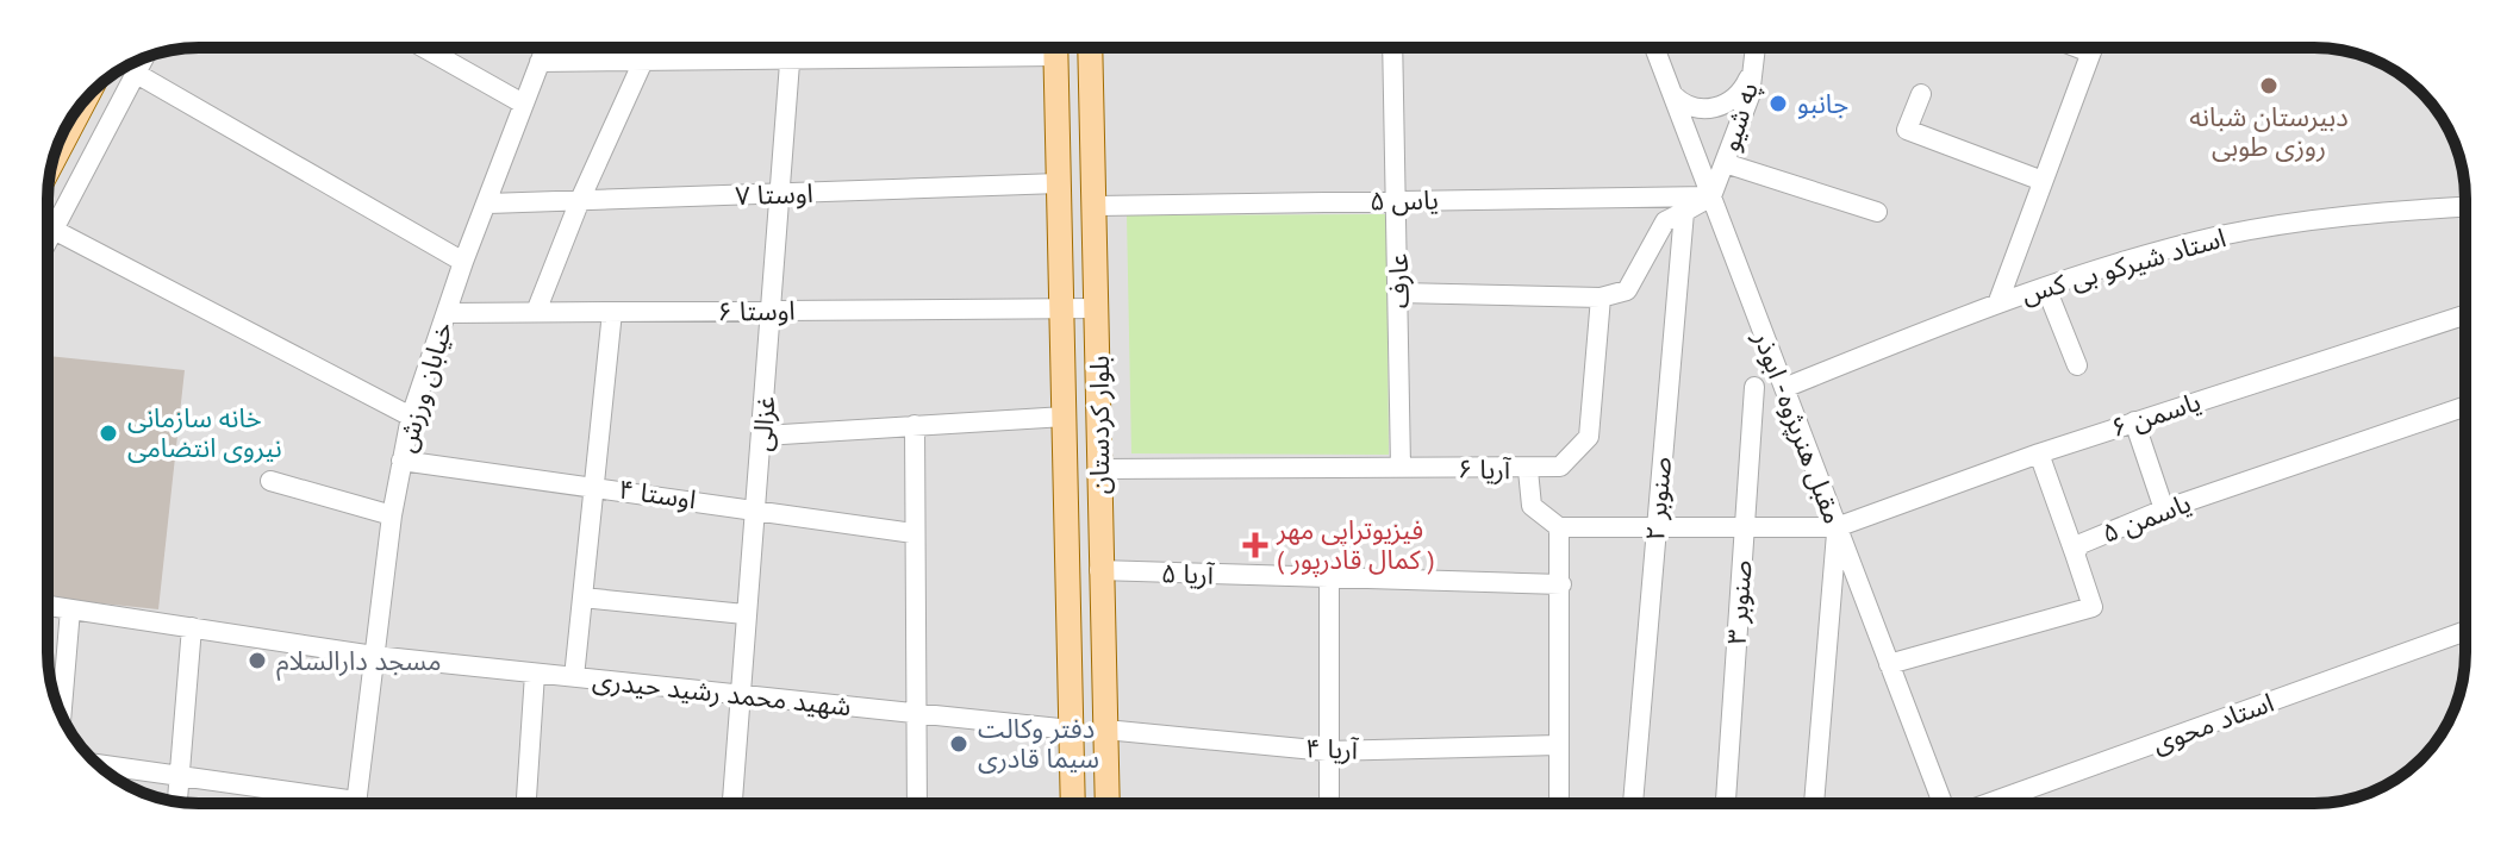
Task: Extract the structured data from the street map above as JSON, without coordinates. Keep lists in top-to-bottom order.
{
  "streets": {
    "main road": ["بلوار کردستان"],
    "street": [
      "په شیو",
      "اوستا ۷",
      "یاس ۵",
      "استاد شیرکو بی کس",
      "عارف",
      "اوستا ۶",
      "خیابان ورزش",
      "یاسمن ۶",
      "غزالی",
      "مقبل هنرپژوه - ابوذر",
      "آریا ۶",
      "اوستا ۴",
      "صنوبر ۲",
      "یاسمن ۵",
      "آریا ۵",
      "صنوبر ۳",
      "شهید محمد رشید حیدری",
      "استاد محوی",
      "آریا ۴"
    ]
  },
  "crossings": [
    ["په شیو", "یاس ۵"],
    ["په شیو", "مقبل هنرپژوه - ابوذر"],
    ["اوستا ۷", "خیابان ورزش"],
    ["اوستا ۷", "غزالی"],
    ["اوستا ۷", "بلوار کردستان"],
    ["یاس ۵", "عارف"],
    ["یاس ۵", "بلوار کردستان"],
    ["یاس ۵", "مقبل هنرپژوه - ابوذر"],
    ["استاد شیرکو بی کس", "مقبل هنرپژوه - ابوذر"],
    ["عارف", "آریا ۶"],
    ["اوستا ۶", "خیابان ورزش"],
    ["اوستا ۶", "غزالی"],
    ["اوستا ۶", "بلوار کردستان"],
    ["خیابان ورزش", "اوستا ۴"],
    ["خیابان ورزش", "شهید محمد رشید حیدری"],
    ["یاسمن ۶", "مقبل هنرپژوه - ابوذر"],
    ["یاسمن ۶", "صنوبر ۲"],
    ["یاسمن ۶", "صنوبر ۳"],
    ["غزالی", "اوستا ۴"],
    ["غزالی", "شهید محمد رشید حیدری"],
    ["بلوار کردستان", "آریا ۶"],
    ["بلوار کردستان", "آریا ۵"],
    ["بلوار کردستان", "شهید محمد رشید حیدری"],
    ["بلوار کردستان", "آریا ۴"],
    ["مقبل هنرپژوه - ابوذر", "یاسمن ۵"]
  ],
  "places": {
    "other": [
      "دبیرستان شبانه روزی طوبی",
      "جانبو",
      "خانه سازمانی نیروی انتضامی",
      "مسجد دارالسلام",
      "دفتر وکالت سیما قادری"
    ],
    "health": ["فیزیوتراپی مهر ( کمال قادرپور )"]
  }
}
